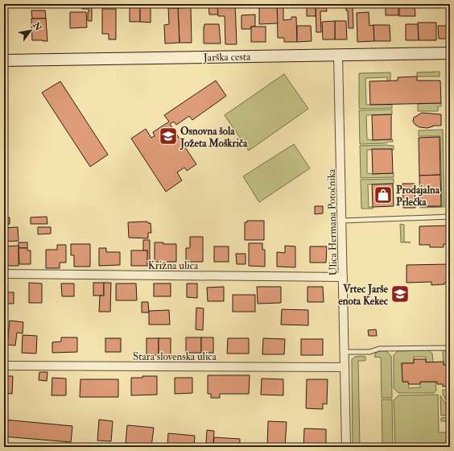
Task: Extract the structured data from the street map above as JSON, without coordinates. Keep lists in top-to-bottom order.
{
  "streets": {
    "street": [
      "Jarška cesta",
      "Ulica Hermana Potočnika",
      "Križna ulica",
      "Stara slovenska ulica"
    ]
  },
  "crossings": [
    ["Jarška cesta", "Ulica Hermana Potočnika"],
    ["Ulica Hermana Potočnika", "Križna ulica"],
    ["Ulica Hermana Potočnika", "Stara slovenska ulica"]
  ],
  "places": {
    "school or university": ["Osnovna šola Jožeta Moškriča", "Vrtec Jarše enota Kekec"],
    "shop": ["Prodajalna Prlečka"]
  },
  "north": "top right"
}
